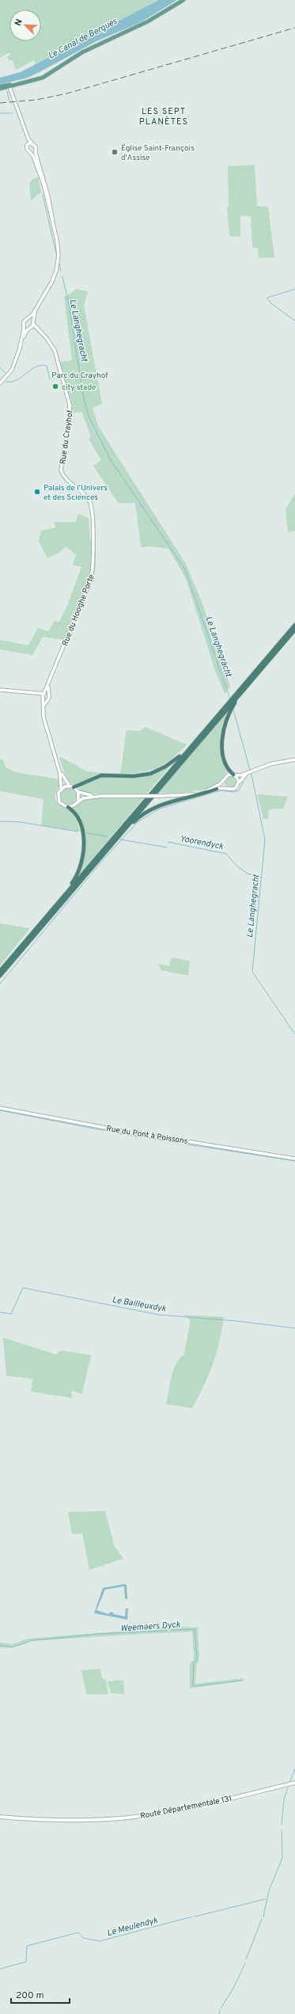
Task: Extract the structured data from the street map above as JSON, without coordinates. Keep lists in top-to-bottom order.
{
  "streets": {
    "main road": ["Route Départementale 131"],
    "street": ["Rue du Crayhof", "Rue du Hooghe Porte", "Rue du Pont à Poissons"]
  },
  "crossings": [
    ["Rue du Crayhof", "Rue du Hooghe Porte"]
  ],
  "districts": ["LES SEPT PLANÈTES"],
  "water": [
    "Le Canal de Bergues",
    "Le Langhegracht",
    "Yoorendyck",
    "Le Bailleuxdyk",
    "Weemaers Dyck",
    "Le Meulendyk"
  ],
  "parks": ["Parc du Crayhof"],
  "places": ["Église Saint-François d'Assise", "city stade", "Palais de l'Univers et des Sciences"],
  "scale_bar": "200 m",
  "north": "top left"
}
